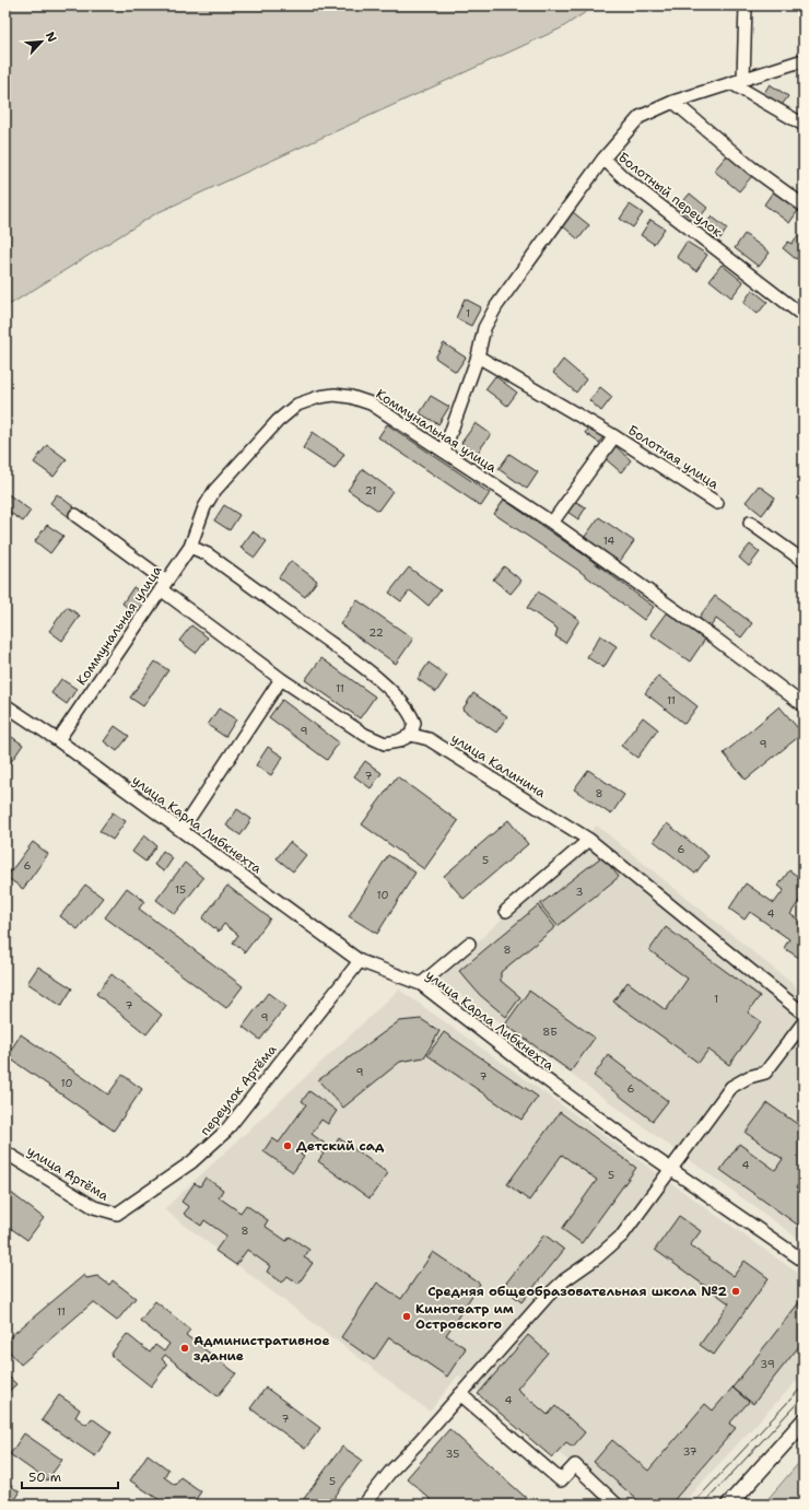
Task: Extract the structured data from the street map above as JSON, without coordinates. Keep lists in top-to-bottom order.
{
  "streets": {
    "street": [
      "Болотный переулок",
      "Коммунальная улица",
      "Болотная улица",
      "улица Калинина",
      "улица Карла Либкнехта",
      "переулок Артёма",
      "улица Артёма"
    ]
  },
  "crossings": [
    ["Болотный переулок", "Коммунальная улица"],
    ["Болотный переулок", "Болотная улица"],
    ["Коммунальная улица", "улица Карла Либкнехта"],
    ["улица Карла Либкнехта", "переулок Артёма"],
    ["переулок Артёма", "улица Артёма"]
  ],
  "places": [
    "Детский сад",
    "Средняя общеобразовательная школа №2",
    "Кинотеатр им Островского",
    "Административное здание"
  ],
  "house_numbers": [
    "1",
    "21",
    "14",
    "22",
    "11",
    "11",
    "9",
    "9",
    "7",
    "8",
    "6",
    "5",
    "6",
    "15",
    "3",
    "10",
    "4",
    "8",
    "1",
    "7",
    "9",
    "8Б",
    "9",
    "7",
    "10",
    "6",
    "4",
    "5",
    "8",
    "11",
    "39",
    "4",
    "7",
    "37",
    "35",
    "5"
  ],
  "scale_bar": "50 m",
  "north": "top right"
}
